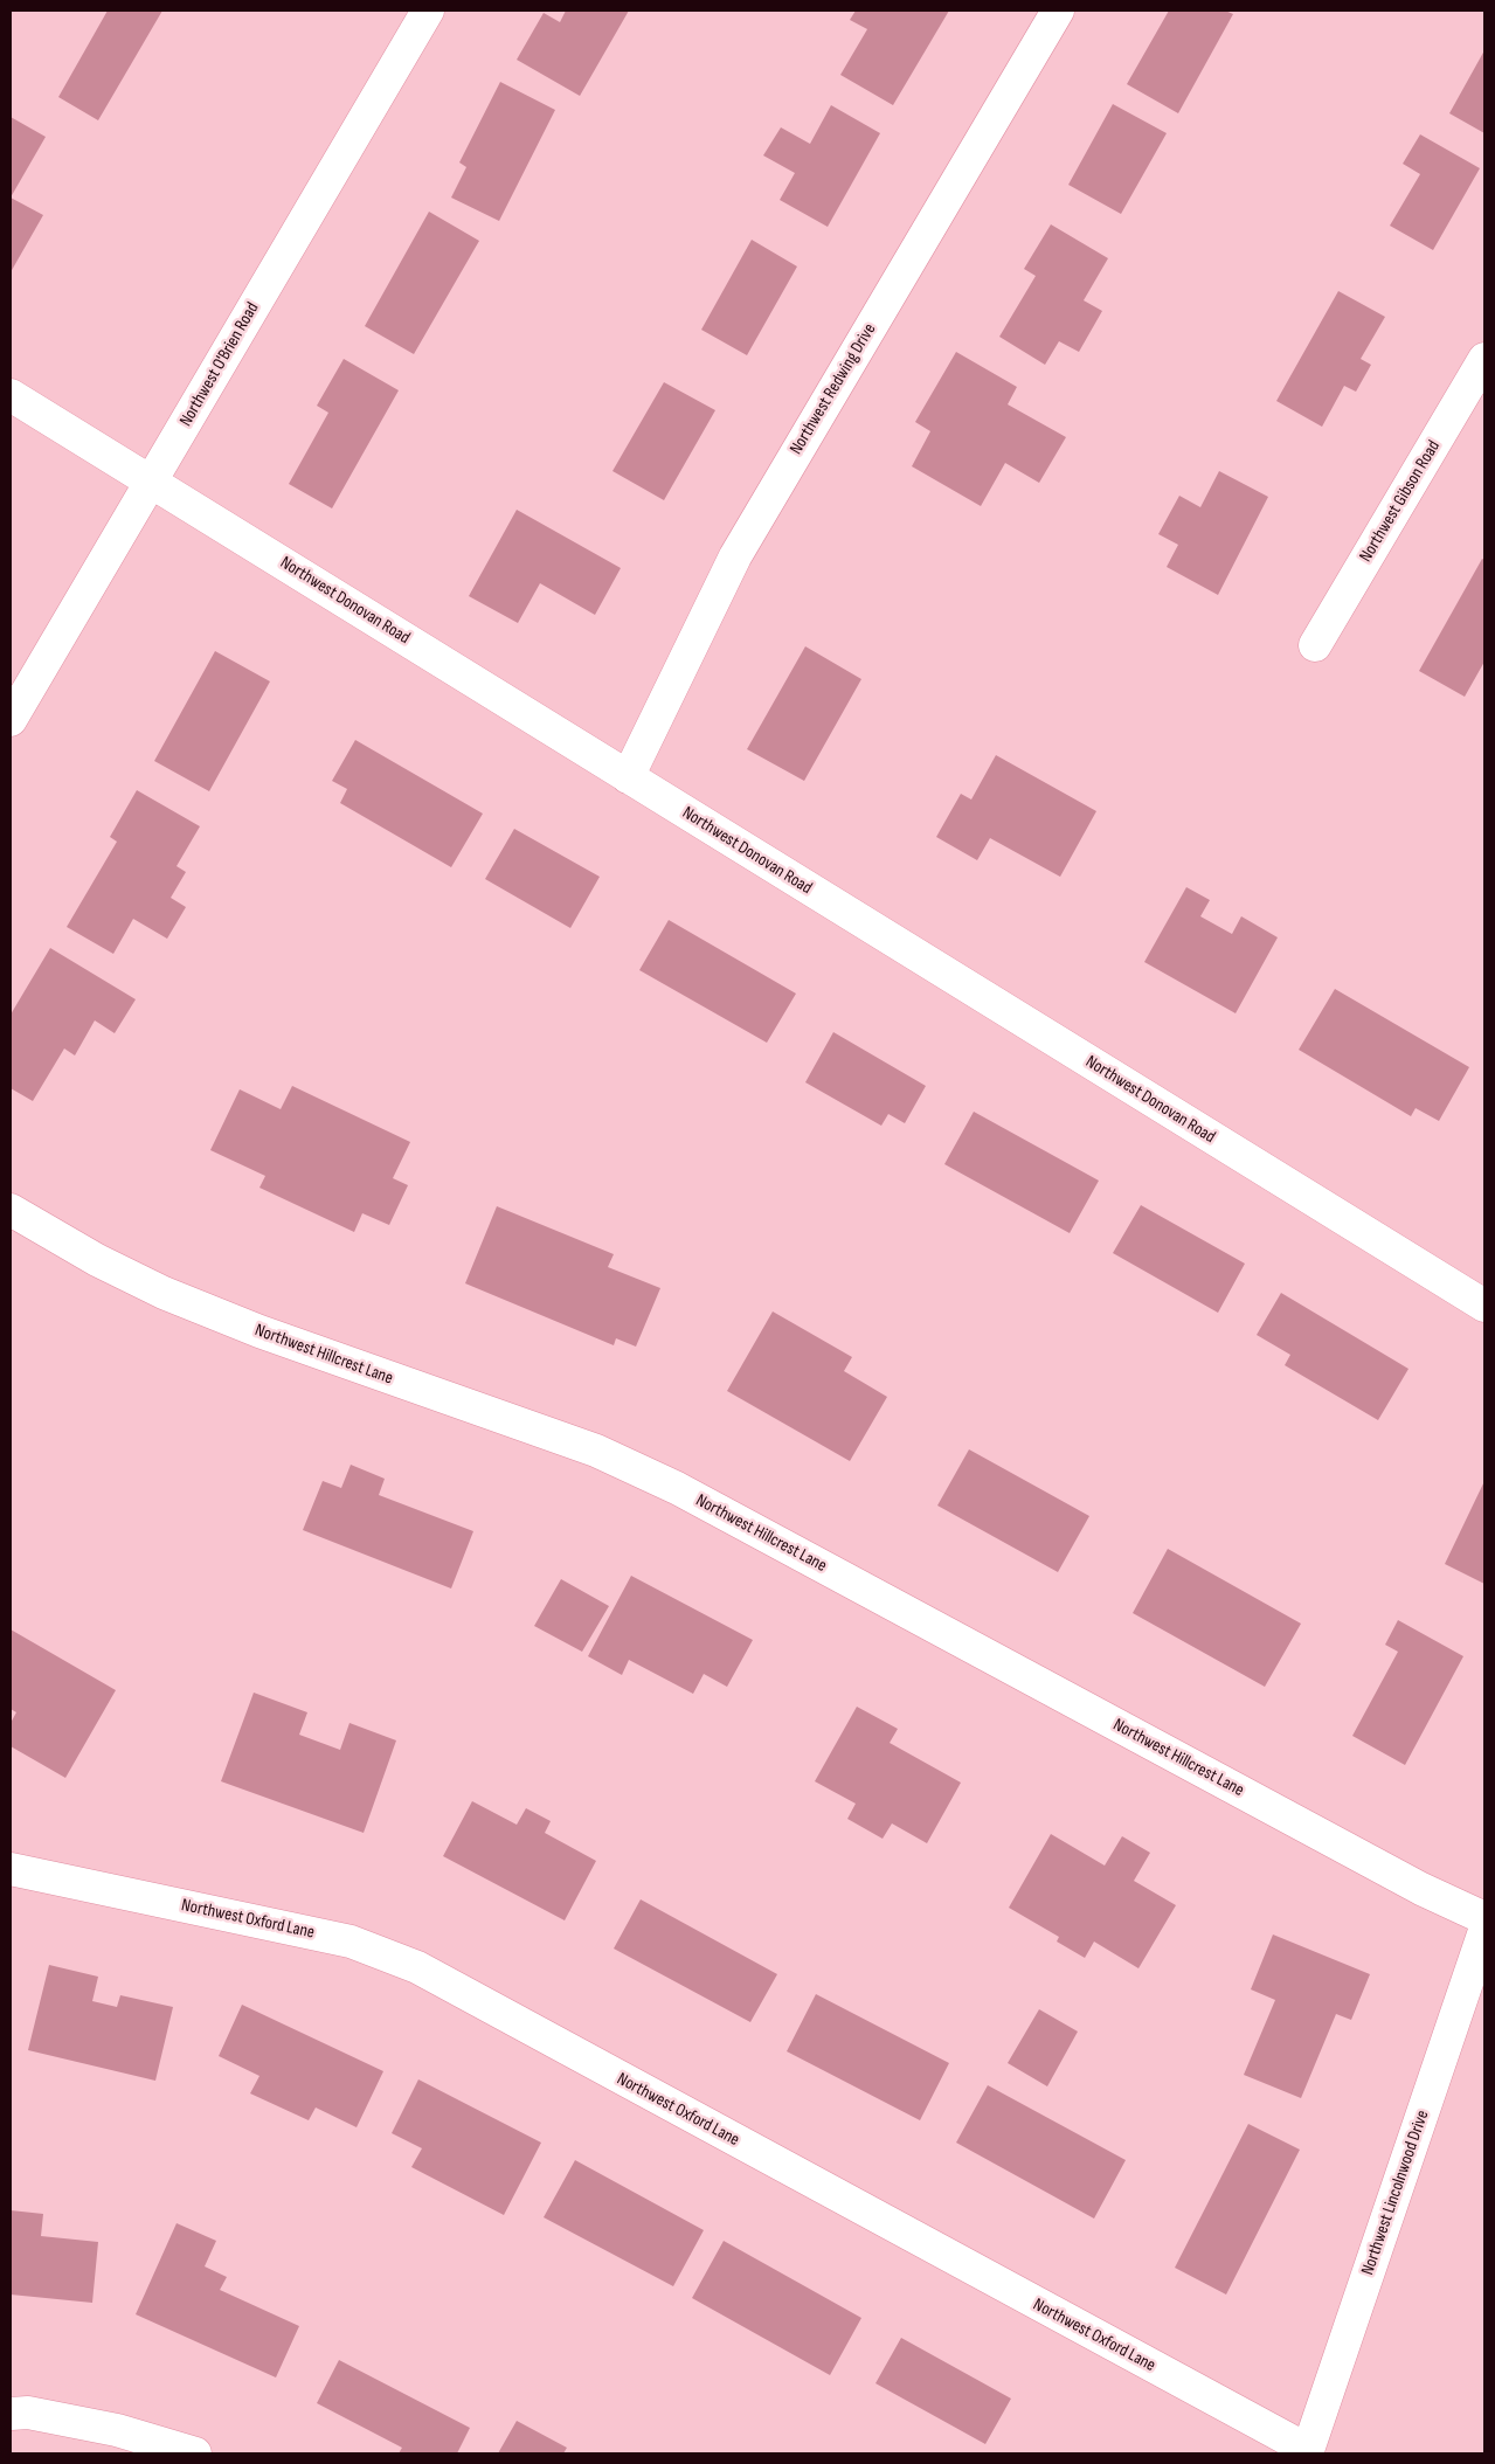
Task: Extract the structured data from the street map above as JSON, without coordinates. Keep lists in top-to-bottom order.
{
  "streets": {
    "street": [
      "Northwest O'Brien Road",
      "Northwest Redwing Drive",
      "Northwest Gibson Road",
      "Northwest Donovan Road",
      "Northwest Hillcrest Lane",
      "Northwest Oxford Lane",
      "Northwest Lincolnwood Drive"
    ]
  },
  "crossings": [
    ["Northwest O'Brien Road", "Northwest Donovan Road"],
    ["Northwest Redwing Drive", "Northwest Donovan Road"],
    ["Northwest Oxford Lane", "Northwest Lincolnwood Drive"]
  ]
}
